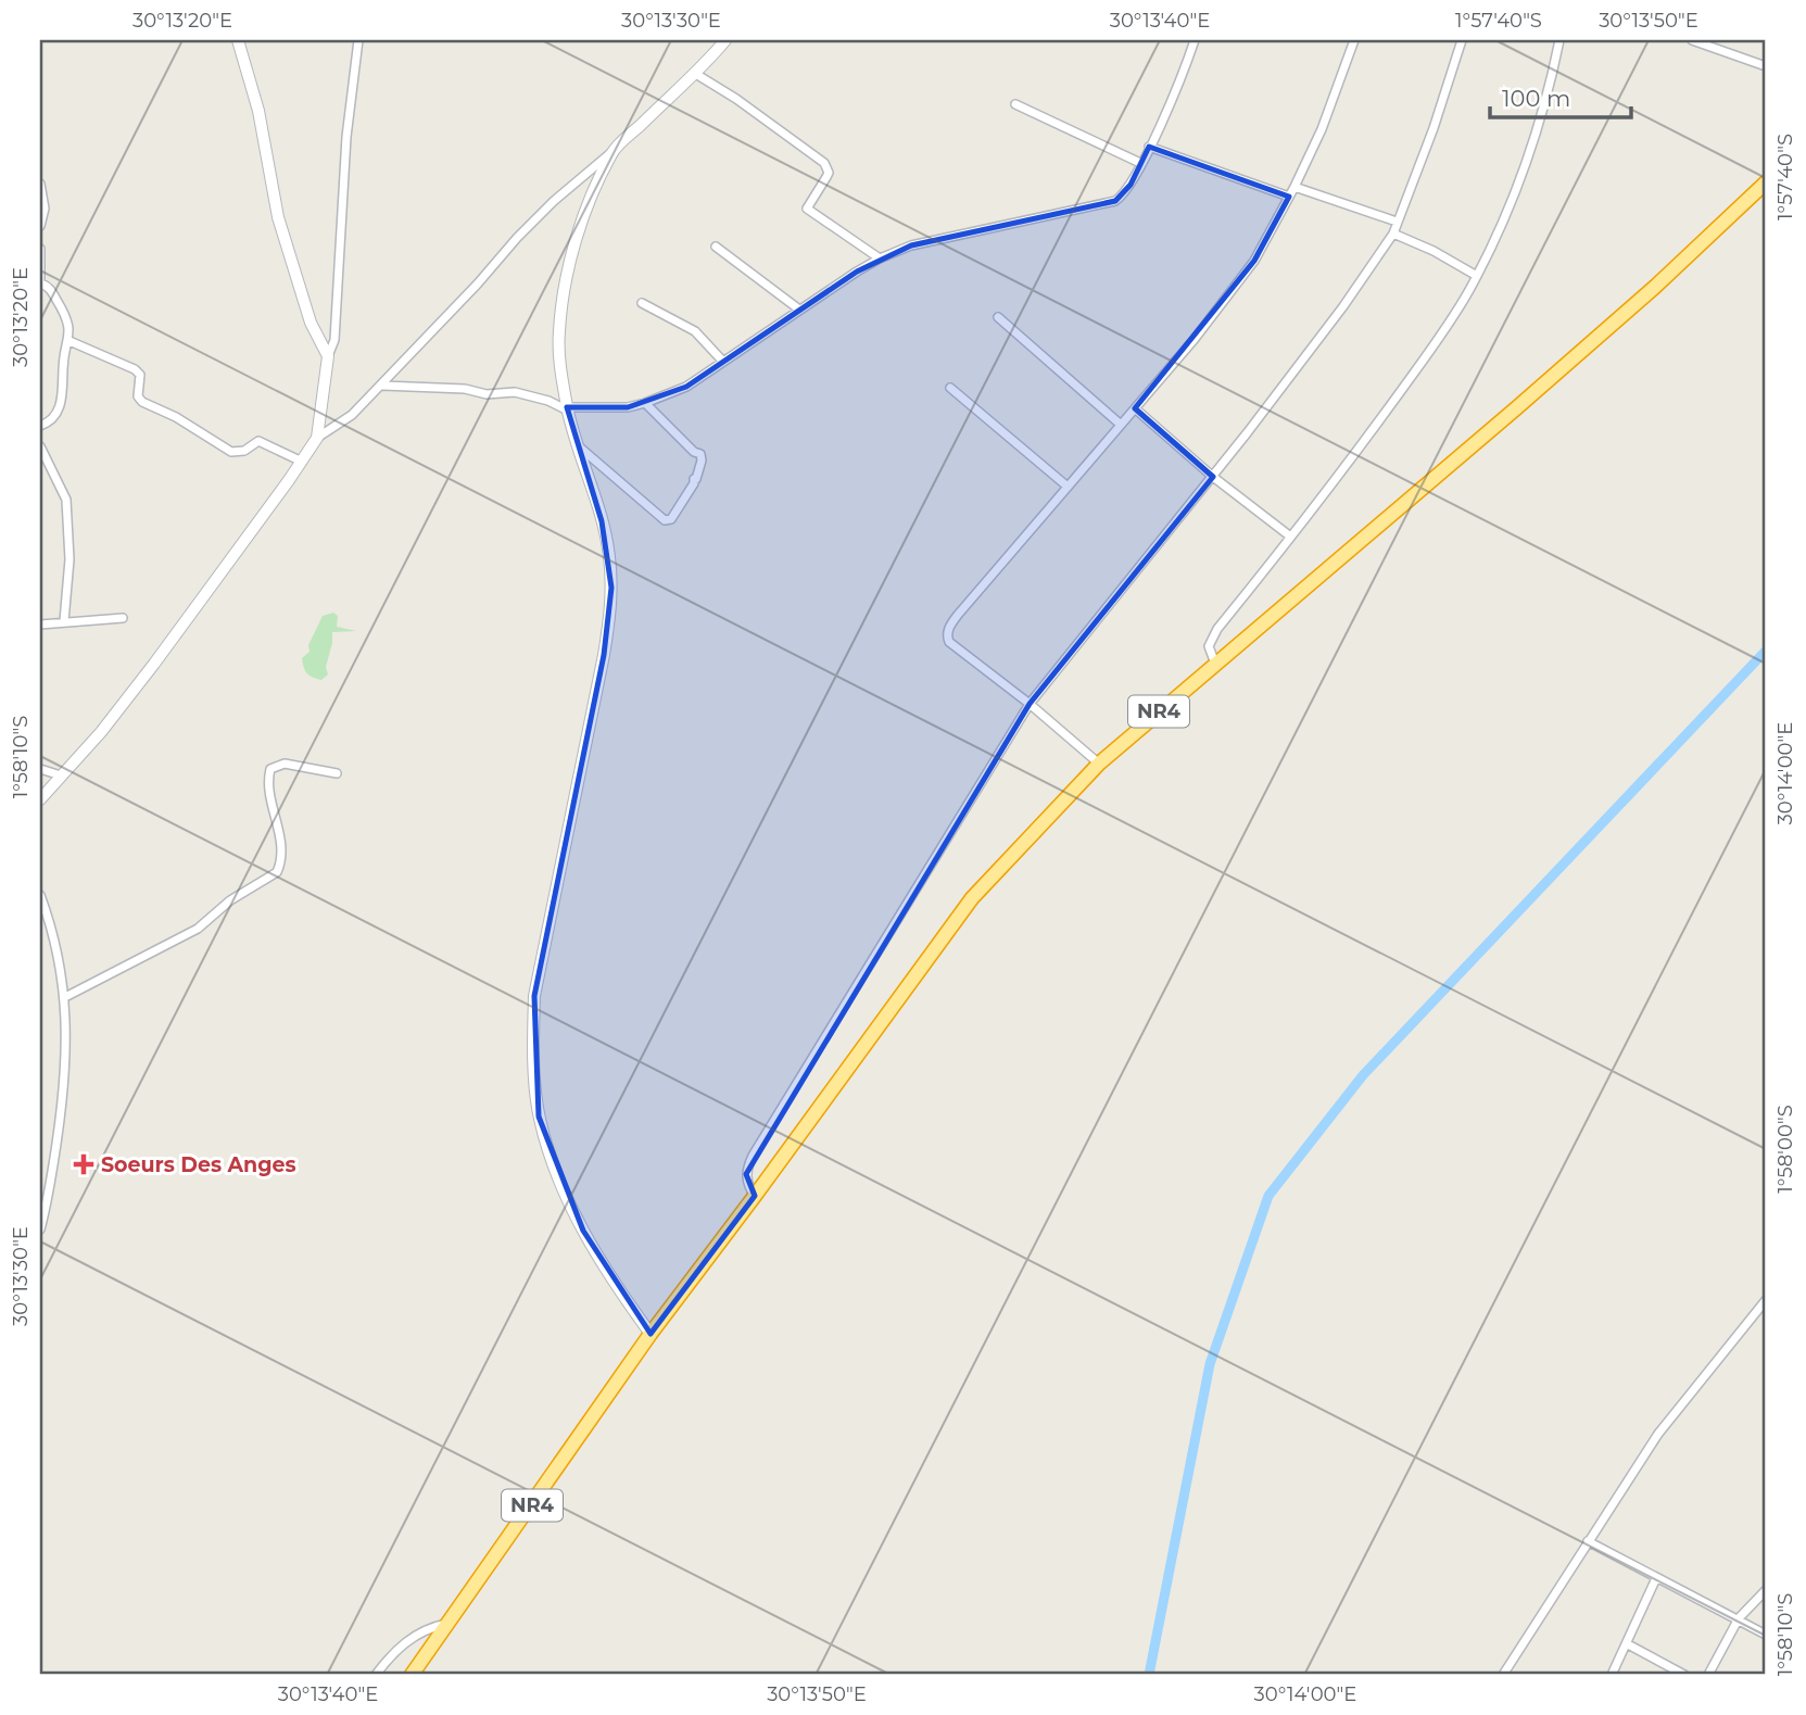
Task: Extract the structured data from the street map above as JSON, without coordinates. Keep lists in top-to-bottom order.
{
  "streets": {
    "highway": ["NR4"]
  },
  "places": {
    "health": ["Soeurs Des Anges"]
  },
  "scale_bar": "100 m",
  "coordinates": [
    "30°13'20\"E",
    "30°13'30\"E",
    "30°13'40\"E",
    "1°57'40\"S",
    "30°13'50\"E",
    "1°58'10\"S",
    "30°14'00\"E",
    "1°58'00\"S"
  ]
}
